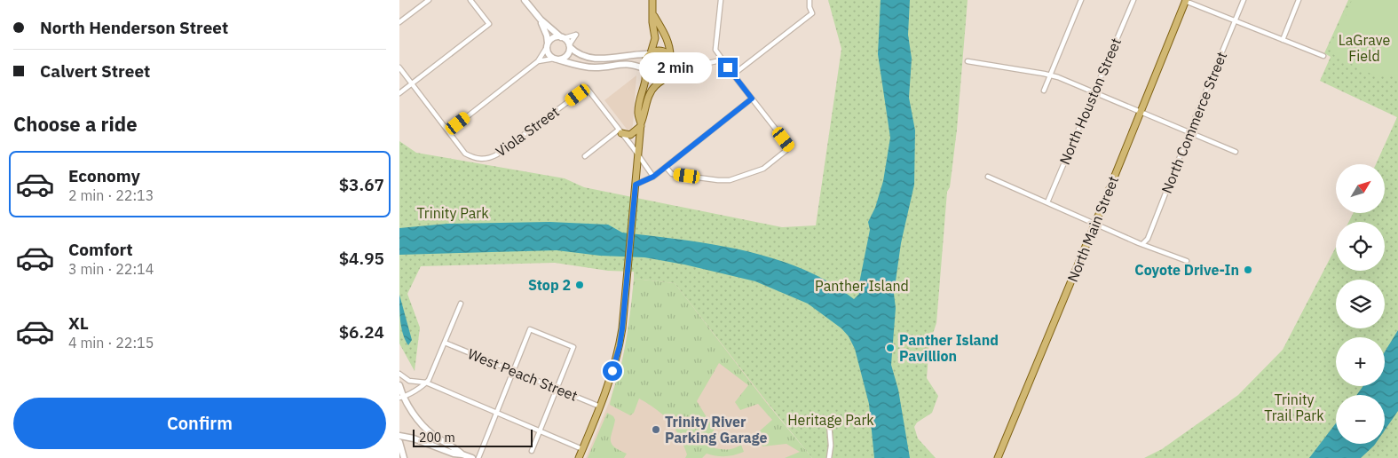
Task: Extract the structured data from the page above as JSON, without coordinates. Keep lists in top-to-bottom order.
{
  "streets": {
    "main road": ["North Main Street"],
    "street": [
      "North Houston Street",
      "North Commerce Street",
      "Viola Street",
      "West Peach Street"
    ]
  },
  "parks": [
    "LaGrave Field",
    "Trinity Park",
    "Panther Island",
    "Trinity Trail Park",
    "Heritage Park"
  ],
  "places": [
    "Coyote Drive-In",
    "Stop 2",
    "Panther Island Pavillion",
    "Trinity River Parking Garage"
  ],
  "scale_bar": "200 m",
  "north": "top right",
  "page": {
    "banner": ["North Henderson Street", "Calvert Street"],
    "bubble": "2 min",
    "heading": "Choose a ride",
    "list": [
      {
        "name": "Economy",
        "note": "2 min · 22:13",
        "value": "$3.67"
      },
      {
        "name": "Comfort",
        "note": "3 min · 22:14",
        "value": "$4.95"
      },
      {
        "name": "XL",
        "note": "4 min · 22:15",
        "value": "$6.24"
      }
    ],
    "map_buttons": ["+", "−"],
    "buttons": "Confirm",
    "scale": "200 m"
  }
}
